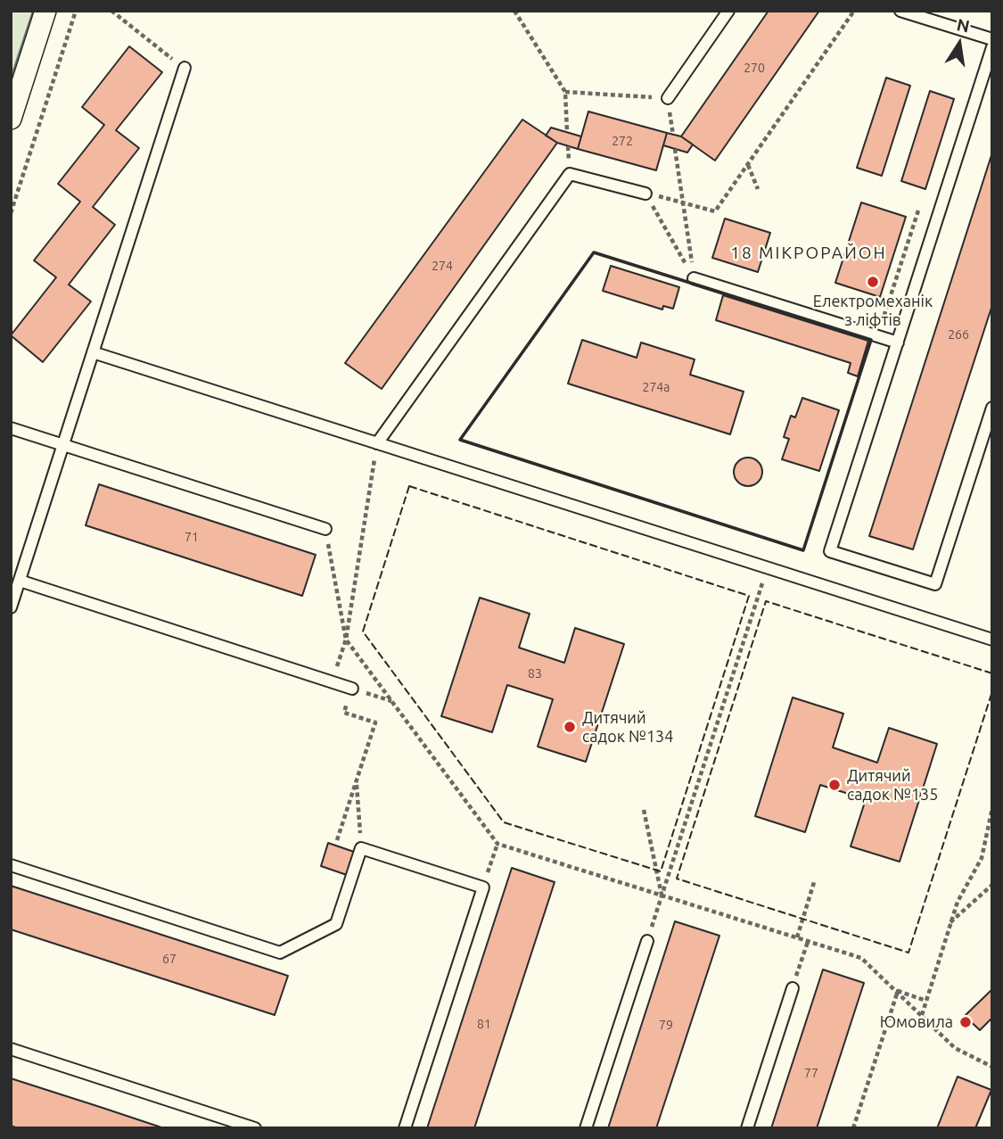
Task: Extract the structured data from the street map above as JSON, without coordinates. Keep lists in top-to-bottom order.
{
  "districts": ["18 МІКРОРАЙОН"],
  "places": [
    "Електромеханік з ліфтів",
    "Дитячий садок №134",
    "Дитячий садок №135",
    "Юмовила"
  ],
  "house_numbers": [
    "270",
    "272",
    "274",
    "266",
    "274а",
    "71",
    "83",
    "67",
    "81",
    "79",
    "77"
  ],
  "north": "top"
}
